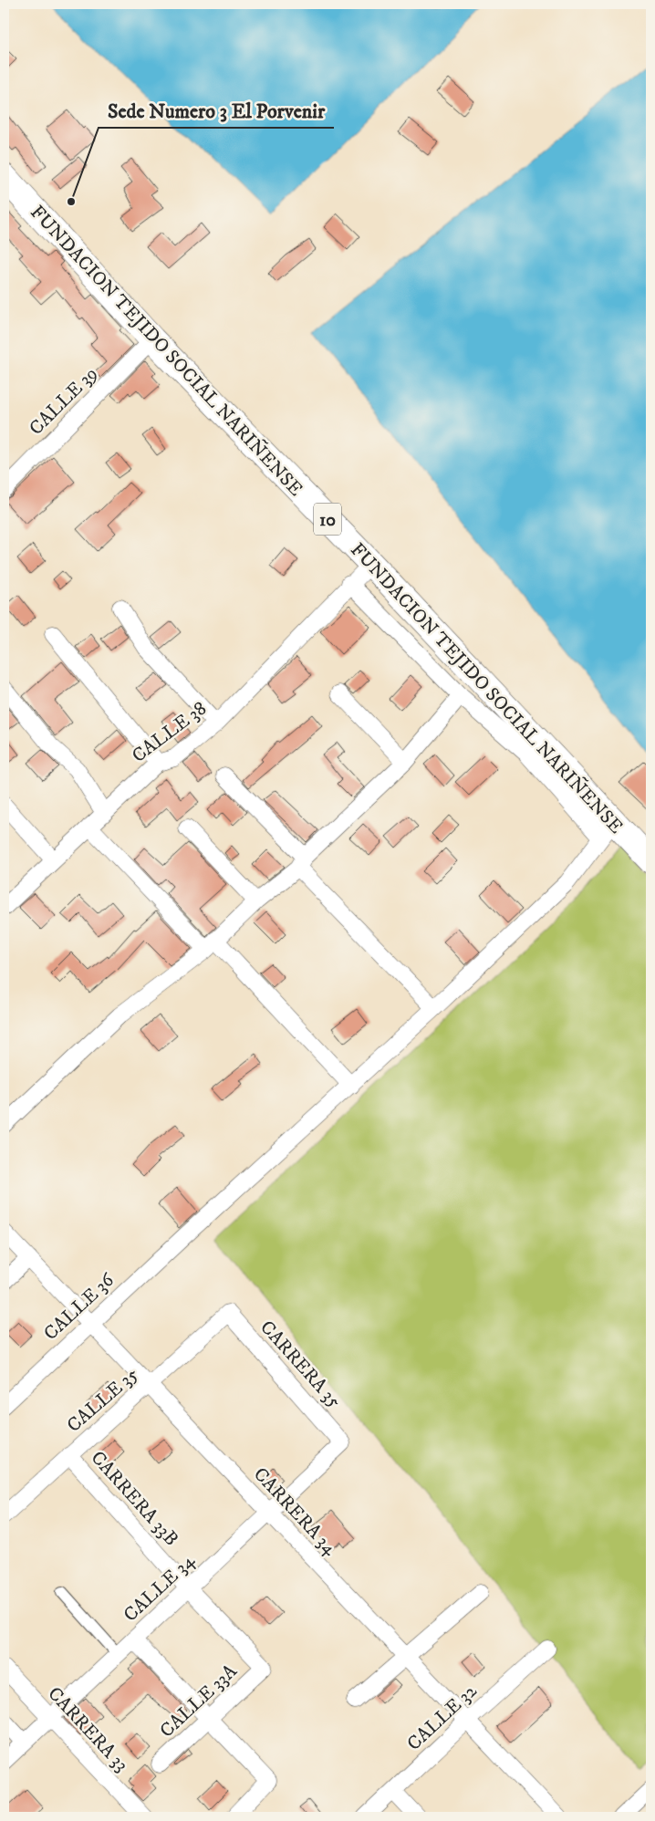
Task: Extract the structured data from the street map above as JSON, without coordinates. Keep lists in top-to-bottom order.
{
  "streets": {
    "main road": ["FUNDACION TEJIDO SOCIAL NARIÑENSE", "10"],
    "street": [
      "CALLE 39",
      "CALLE 38",
      "CALLE 36",
      "CARRERA 35",
      "CALLE 35",
      "CARRERA 33B",
      "CARRERA 34",
      "CALLE 34",
      "CALLE 33A",
      "CALLE 32",
      "CARRERA 33"
    ]
  },
  "crossings": [
    ["FUNDACION TEJIDO SOCIAL NARIÑENSE", "CALLE 39"],
    ["FUNDACION TEJIDO SOCIAL NARIÑENSE", "CALLE 38"],
    ["FUNDACION TEJIDO SOCIAL NARIÑENSE", "CALLE 36"],
    ["CALLE 36", "CARRERA 34"],
    ["CARRERA 35", "CALLE 35"],
    ["CARRERA 35", "CALLE 34"],
    ["CALLE 35", "CARRERA 33B"],
    ["CALLE 35", "CARRERA 34"],
    ["CARRERA 33B", "CALLE 34"],
    ["CARRERA 33B", "CALLE 33A"],
    ["CARRERA 34", "CALLE 34"],
    ["CARRERA 34", "CALLE 32"],
    ["CALLE 34", "CARRERA 33"]
  ],
  "places": ["Sede Numero 3 El Porvenir"]
}
